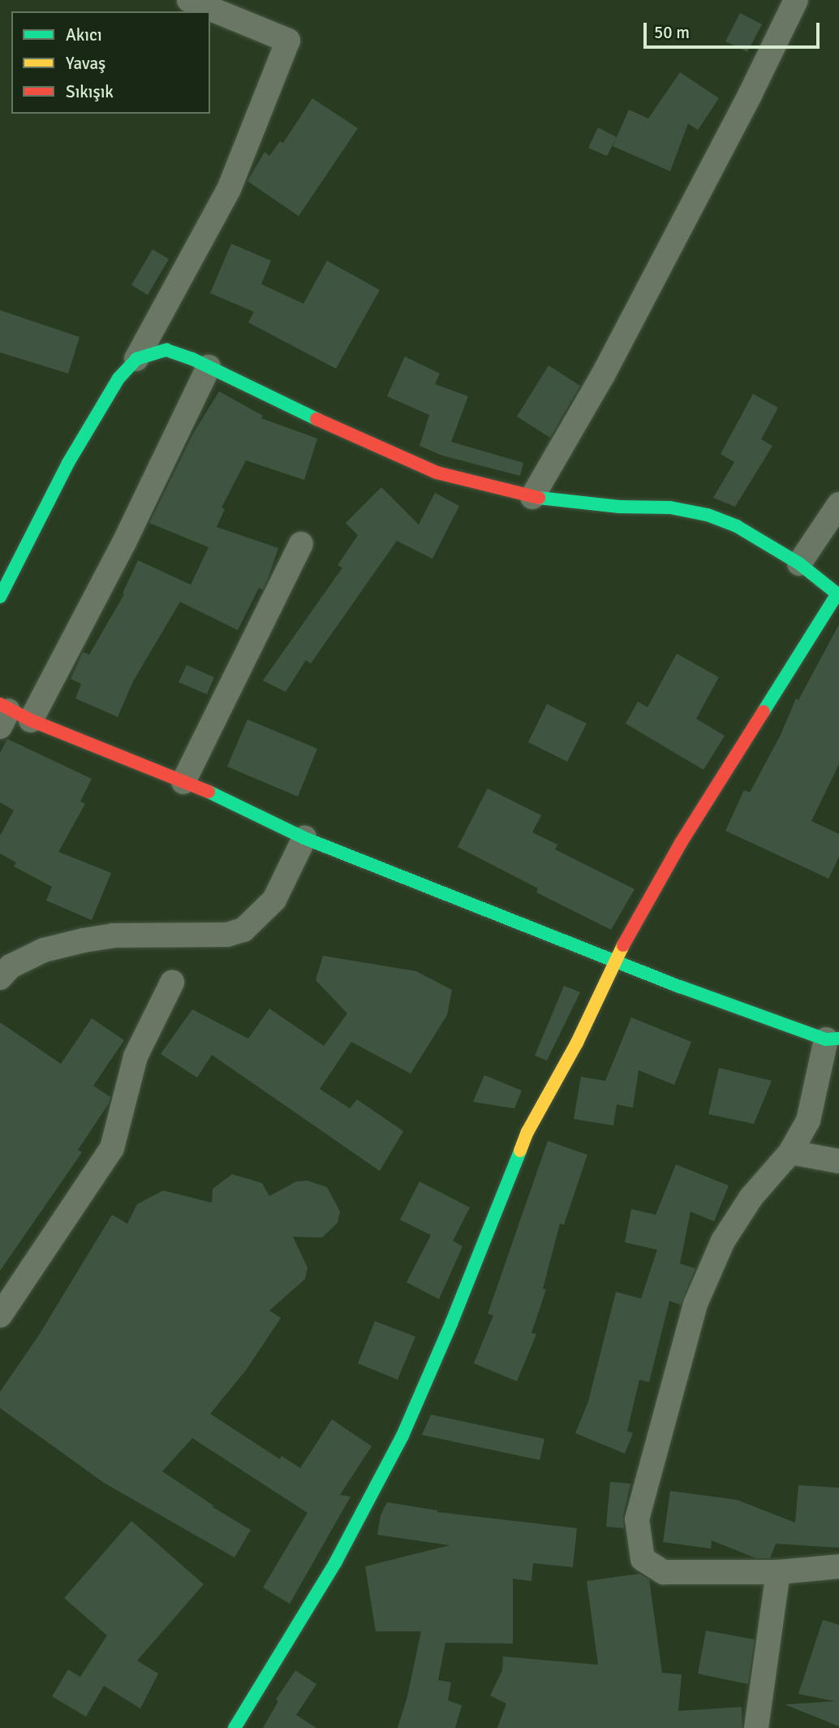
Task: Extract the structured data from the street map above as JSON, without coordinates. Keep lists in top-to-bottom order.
{
  "legend": ["Akıcı", "Yavaş", "Sıkışık"],
  "scale_bar": "50 m"
}
